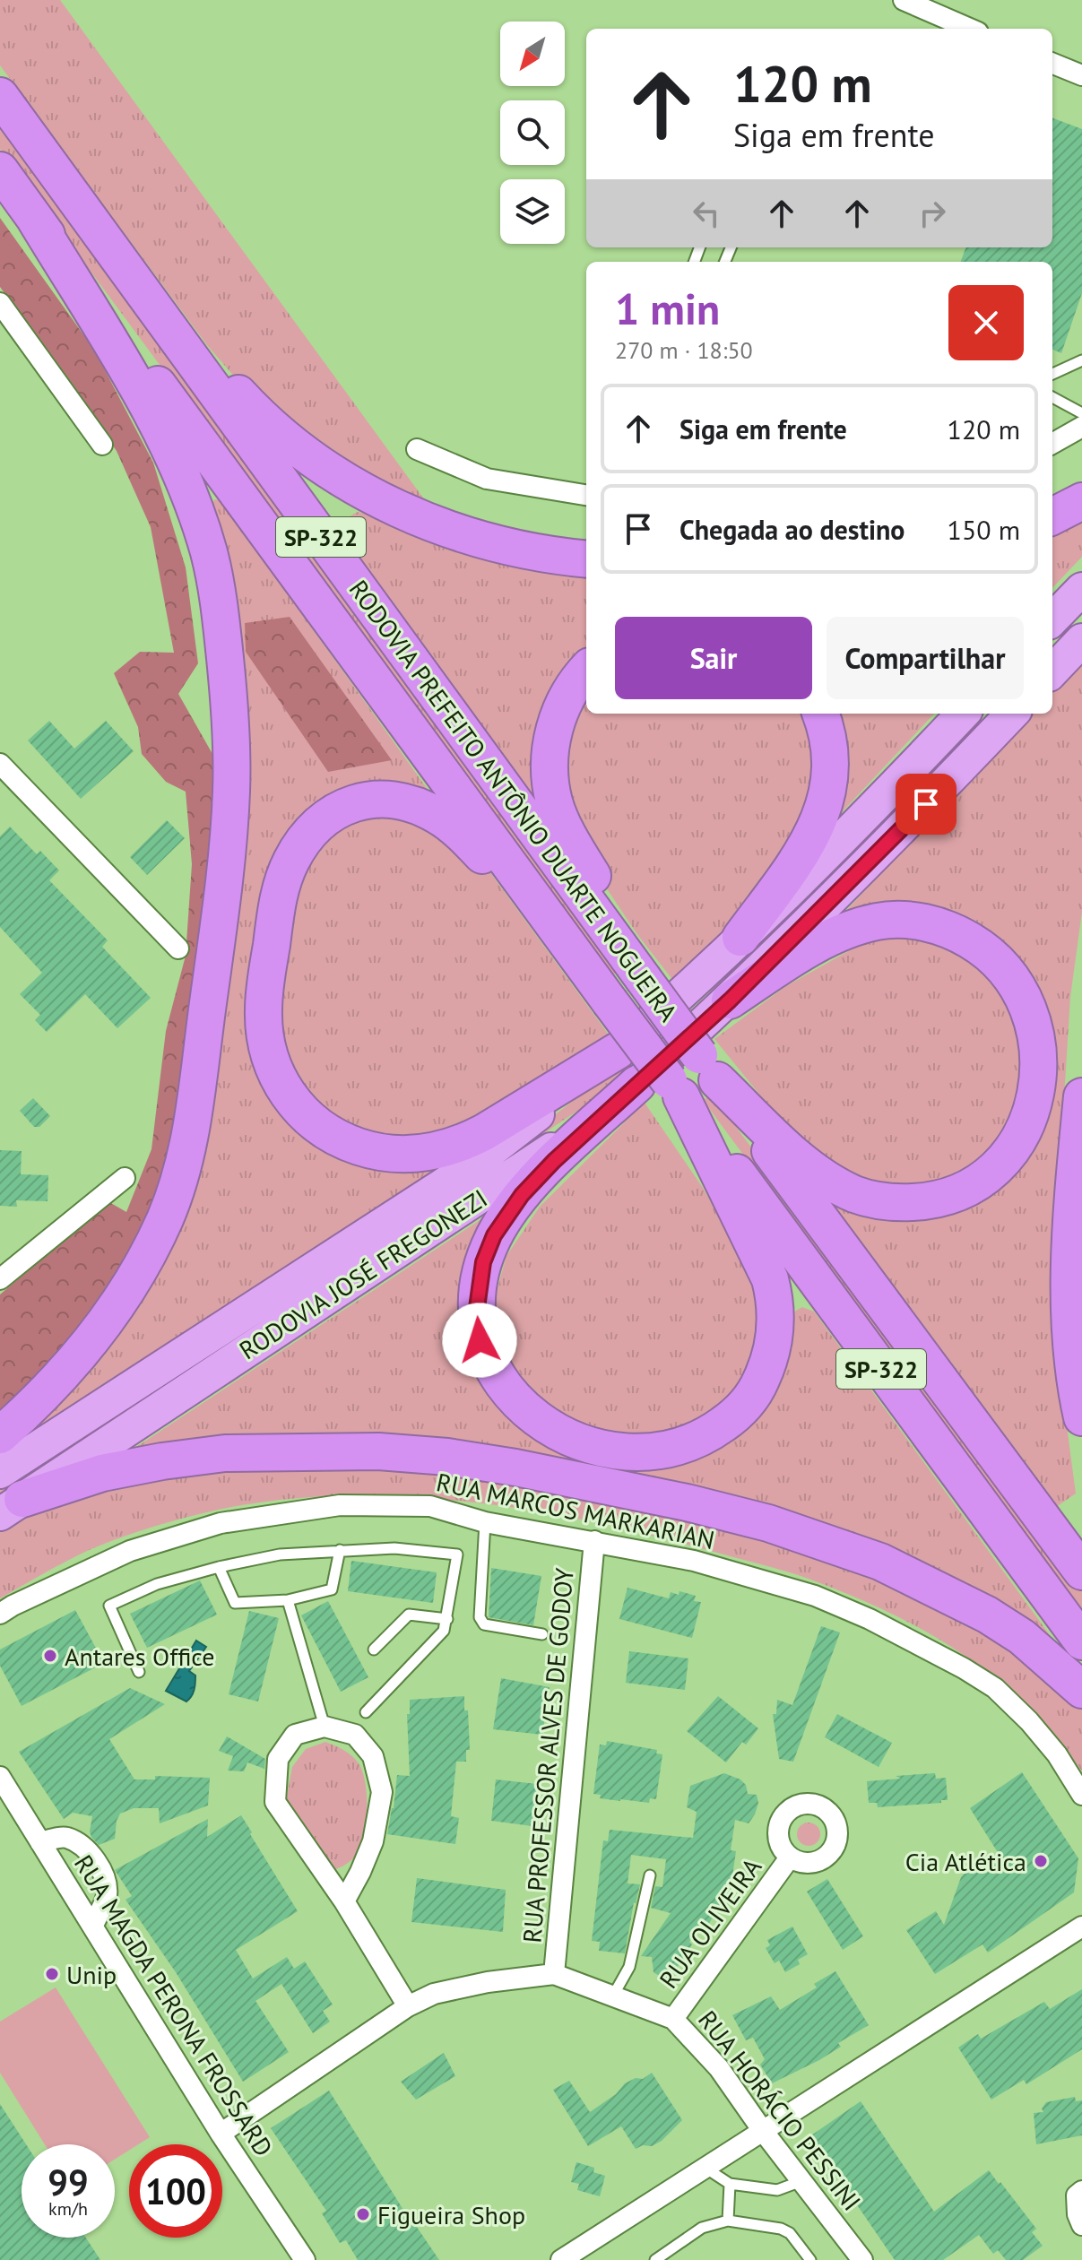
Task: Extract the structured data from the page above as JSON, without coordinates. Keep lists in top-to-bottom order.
{
  "streets": {
    "highway": ["SP-322", "RODOVIA PREFEITO ANTÔNIO DUARTE NOGUEIRA", "RODOVIA JOSÉ FREGONEZI"],
    "street": [
      "RUA MARCOS MARKARIAN",
      "RUA PROFESSOR ALVES DE GODOY",
      "RUA OLIVEIRA",
      "RUA MAGDA PERONA FROSSARD",
      "RUA HORÁCIO PESSINI"
    ]
  },
  "crossings": [
    ["RODOVIA PREFEITO ANTÔNIO DUARTE NOGUEIRA", "RODOVIA JOSÉ FREGONEZI"],
    ["RUA MARCOS MARKARIAN", "RUA PROFESSOR ALVES DE GODOY"],
    ["RUA PROFESSOR ALVES DE GODOY", "RUA HORÁCIO PESSINI"],
    ["RUA OLIVEIRA", "RUA HORÁCIO PESSINI"],
    ["RUA MAGDA PERONA FROSSARD", "RUA HORÁCIO PESSINI"]
  ],
  "places": [
    "Antares Office",
    "Cia Atlética",
    "Unip",
    "Figueira Shop"
  ],
  "north": "bottom left",
  "page": {
    "turn": ["120 m", "Siga em frente"],
    "heading": ["1 min", "270 m · 18:50"],
    "list": [
      {
        "name": "Siga em frente",
        "value": "120 m"
      },
      {
        "name": "Chegada ao destino",
        "value": "150 m"
      }
    ],
    "buttons": ["Sair", "Compartilhar"],
    "speed": "99 km/h",
    "limit": "100"
  }
}
